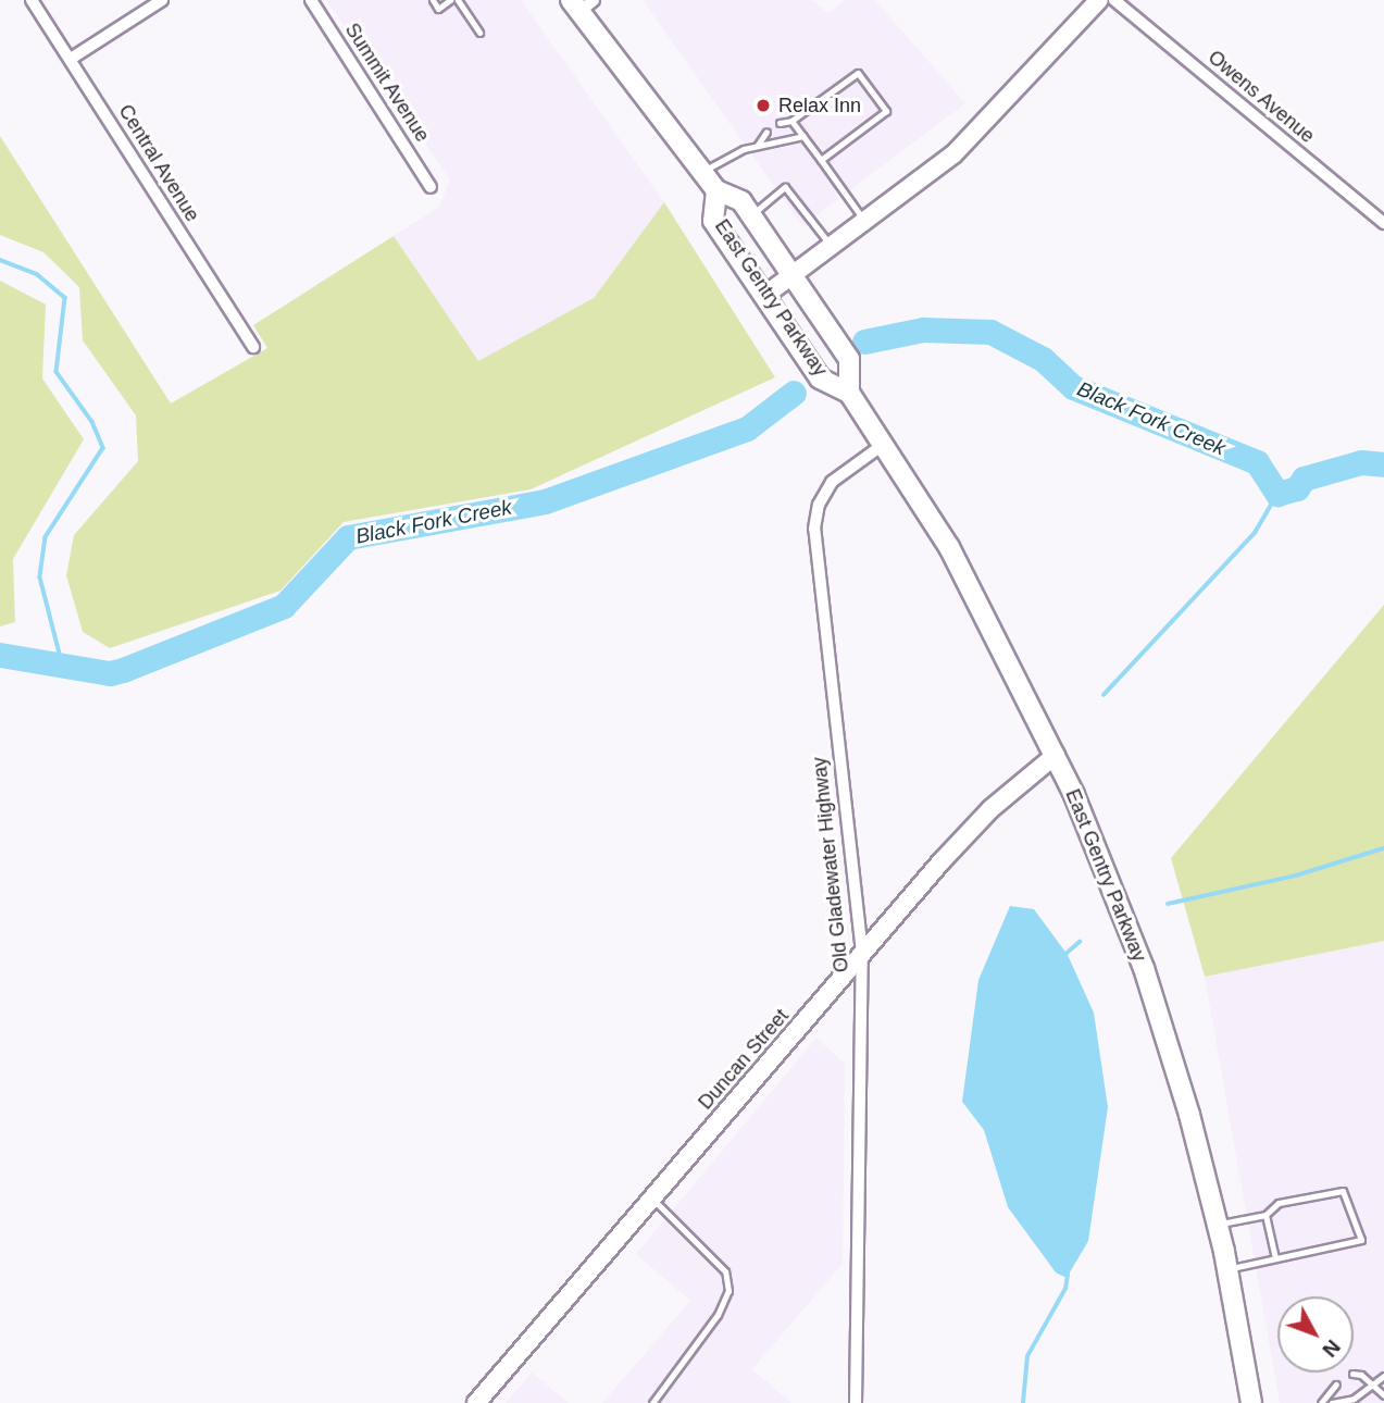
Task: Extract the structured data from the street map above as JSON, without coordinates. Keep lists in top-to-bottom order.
{
  "streets": {
    "main road": ["East Gentry Parkway"],
    "street": [
      "Summit Avenue",
      "Owens Avenue",
      "Central Avenue",
      "Old Gladewater Highway",
      "Duncan Street"
    ]
  },
  "crossings": [
    ["East Gentry Parkway", "Old Gladewater Highway"],
    ["East Gentry Parkway", "Duncan Street"],
    ["Old Gladewater Highway", "Duncan Street"]
  ],
  "water": ["Black Fork Creek"],
  "places": ["Relax Inn"],
  "north": "bottom right"
}
